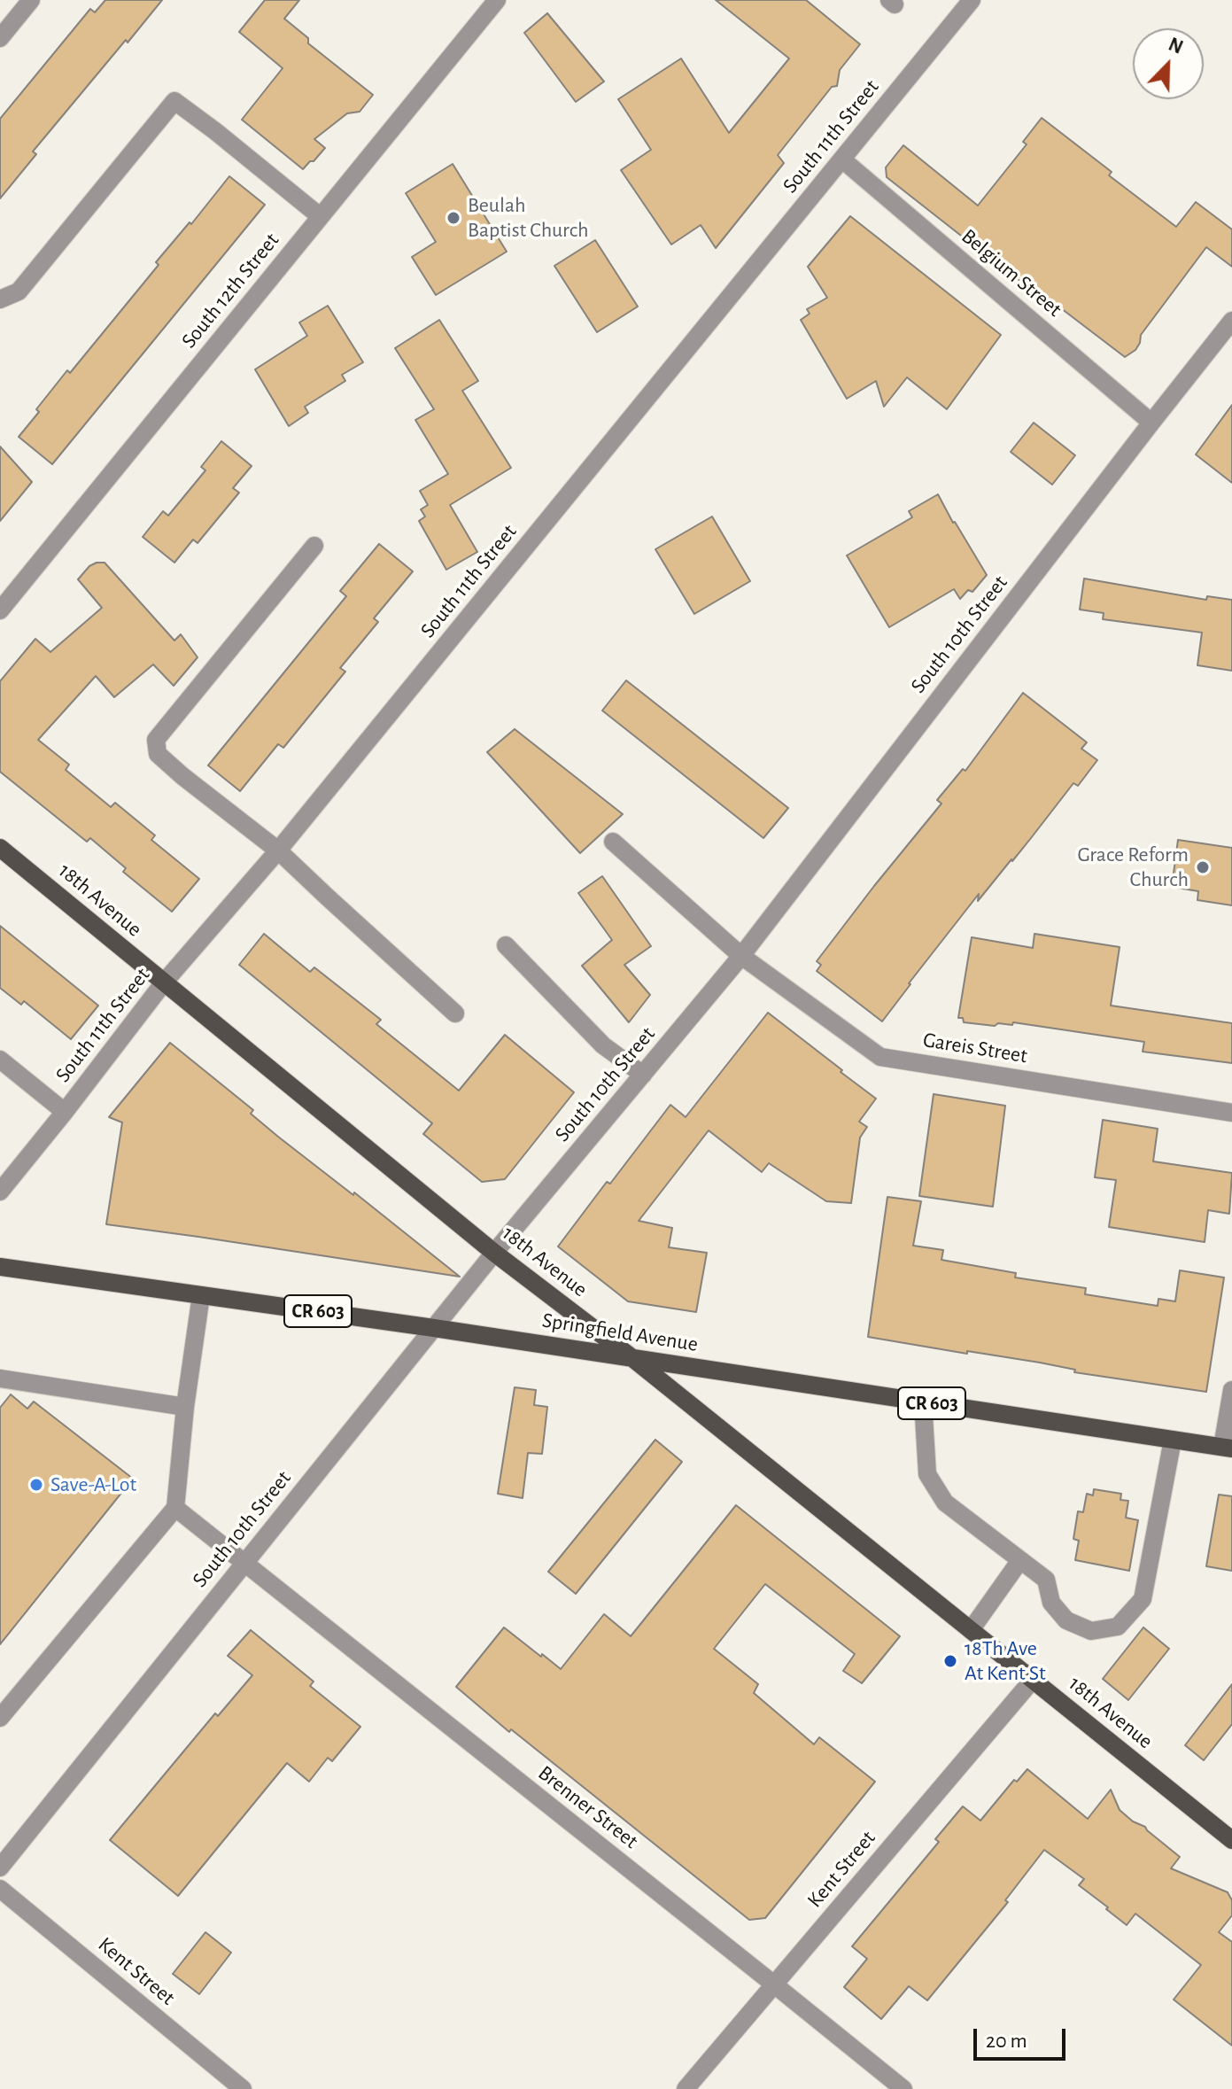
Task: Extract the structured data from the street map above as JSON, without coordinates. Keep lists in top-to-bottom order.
{
  "streets": {
    "main road": ["18th Avenue", "CR 603", "Springfield Avenue"],
    "street": [
      "South 11th Street",
      "Belgium Street",
      "South 12th Street",
      "South 10th Street",
      "Gareis Street",
      "Brenner Street",
      "Kent Street"
    ]
  },
  "crossings": [
    ["South 11th Street", "Belgium Street"],
    ["South 11th Street", "18th Avenue"],
    ["Belgium Street", "South 10th Street"],
    ["South 10th Street", "18th Avenue"],
    ["South 10th Street", "Gareis Street"],
    ["South 10th Street", "Springfield Avenue"],
    ["South 10th Street", "Brenner Street"],
    ["18th Avenue", "Springfield Avenue"],
    ["18th Avenue", "Kent Street"],
    ["Brenner Street", "Kent Street"]
  ],
  "places": [
    "Beulah Baptist Church",
    "Grace Reform Church",
    "Save-A-Lot",
    "18Th Ave At Kent St"
  ],
  "scale_bar": "20 m",
  "north": "top right"
}
